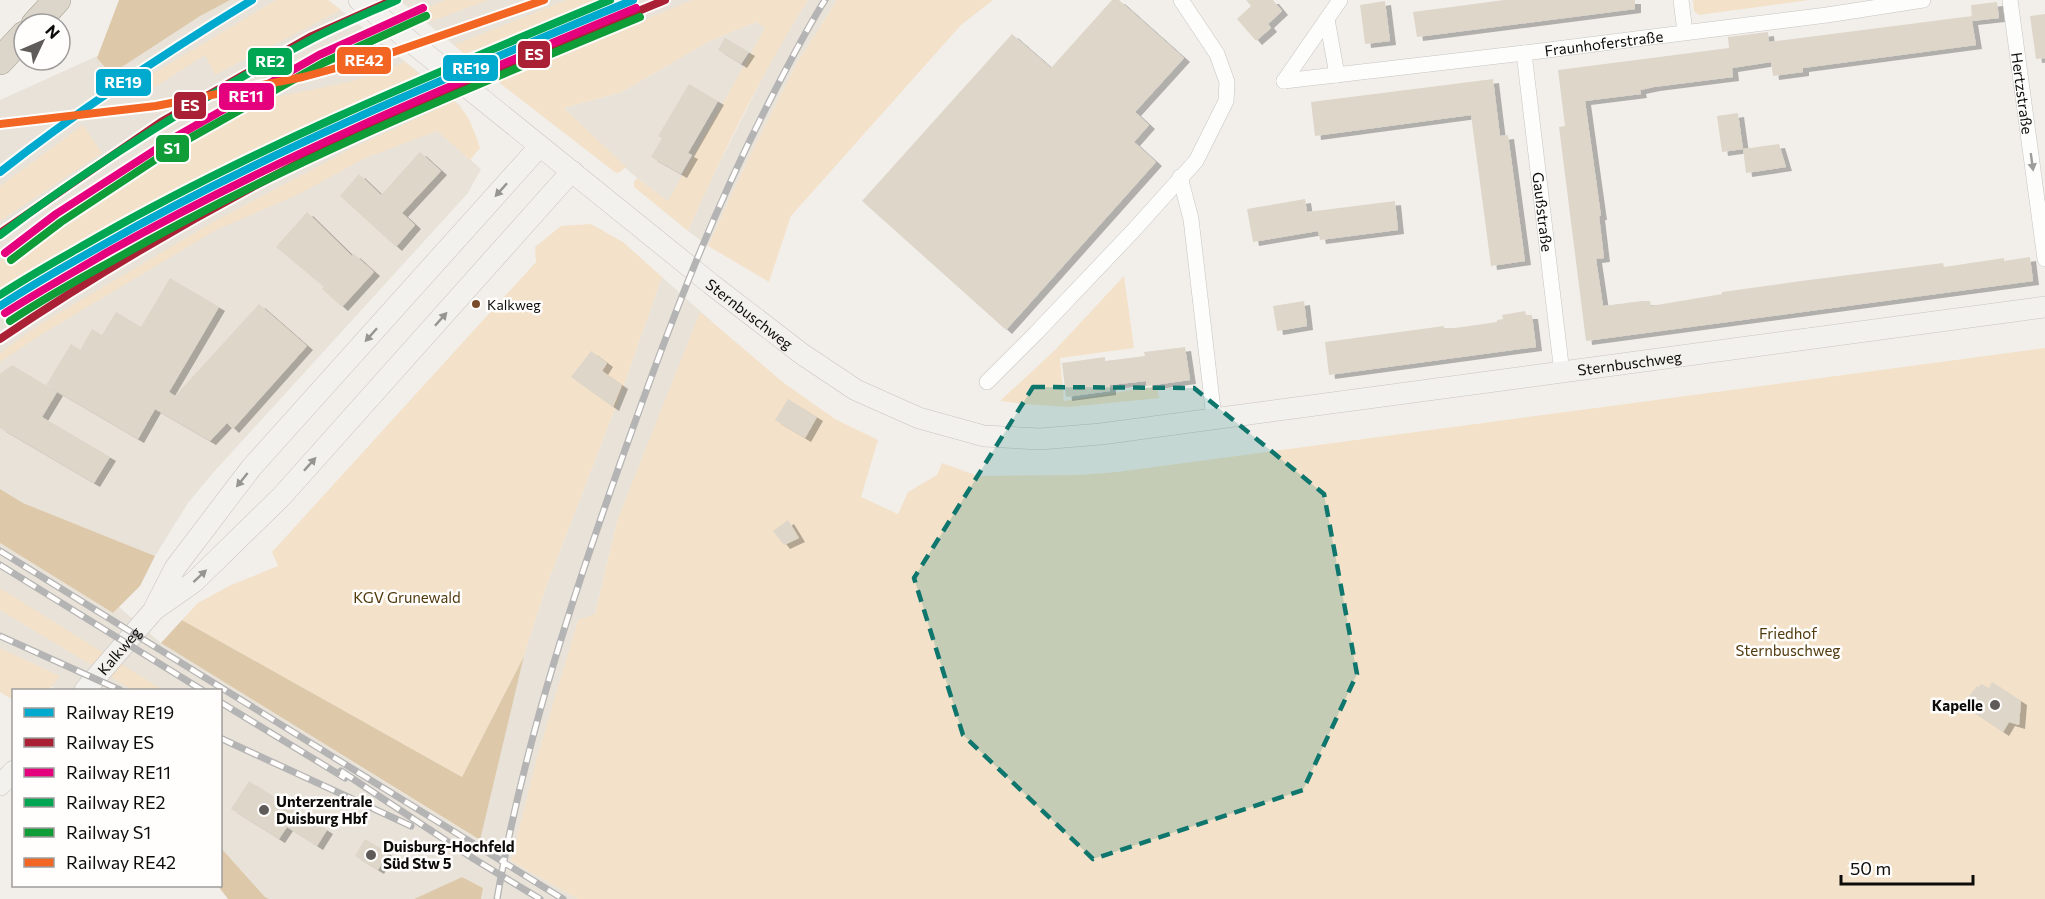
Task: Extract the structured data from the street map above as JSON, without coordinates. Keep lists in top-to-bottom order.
{
  "streets": {
    "main road": ["Sternbuschweg", "Kalkweg"],
    "street": ["Fraunhoferstraße", "Hertzstraße", "Gaußstraße"]
  },
  "crossings": [
    ["Fraunhoferstraße", "Gaußstraße"],
    ["Gaußstraße", "Sternbuschweg"],
    ["Sternbuschweg", "Kalkweg"]
  ],
  "one_way": ["Hertzstraße"],
  "parks": ["KGV Grunewald", "Friedhof Sternbuschweg"],
  "places": [
    "Kalkweg",
    "Kapelle",
    "Unterzentrale Duisburg Hbf",
    "Duisburg-Hochfeld Süd Stw 5"
  ],
  "lines": [
    "rail line RE19",
    "rail line ES",
    "rail line RE2",
    "rail line RE42",
    "rail line RE11",
    "rail line S1"
  ],
  "legend": [
    "Railway RE19",
    "Railway ES",
    "Railway RE11",
    "Railway RE2",
    "Railway S1",
    "Railway RE42"
  ],
  "scale_bar": "50 m",
  "north": "top right"
}
